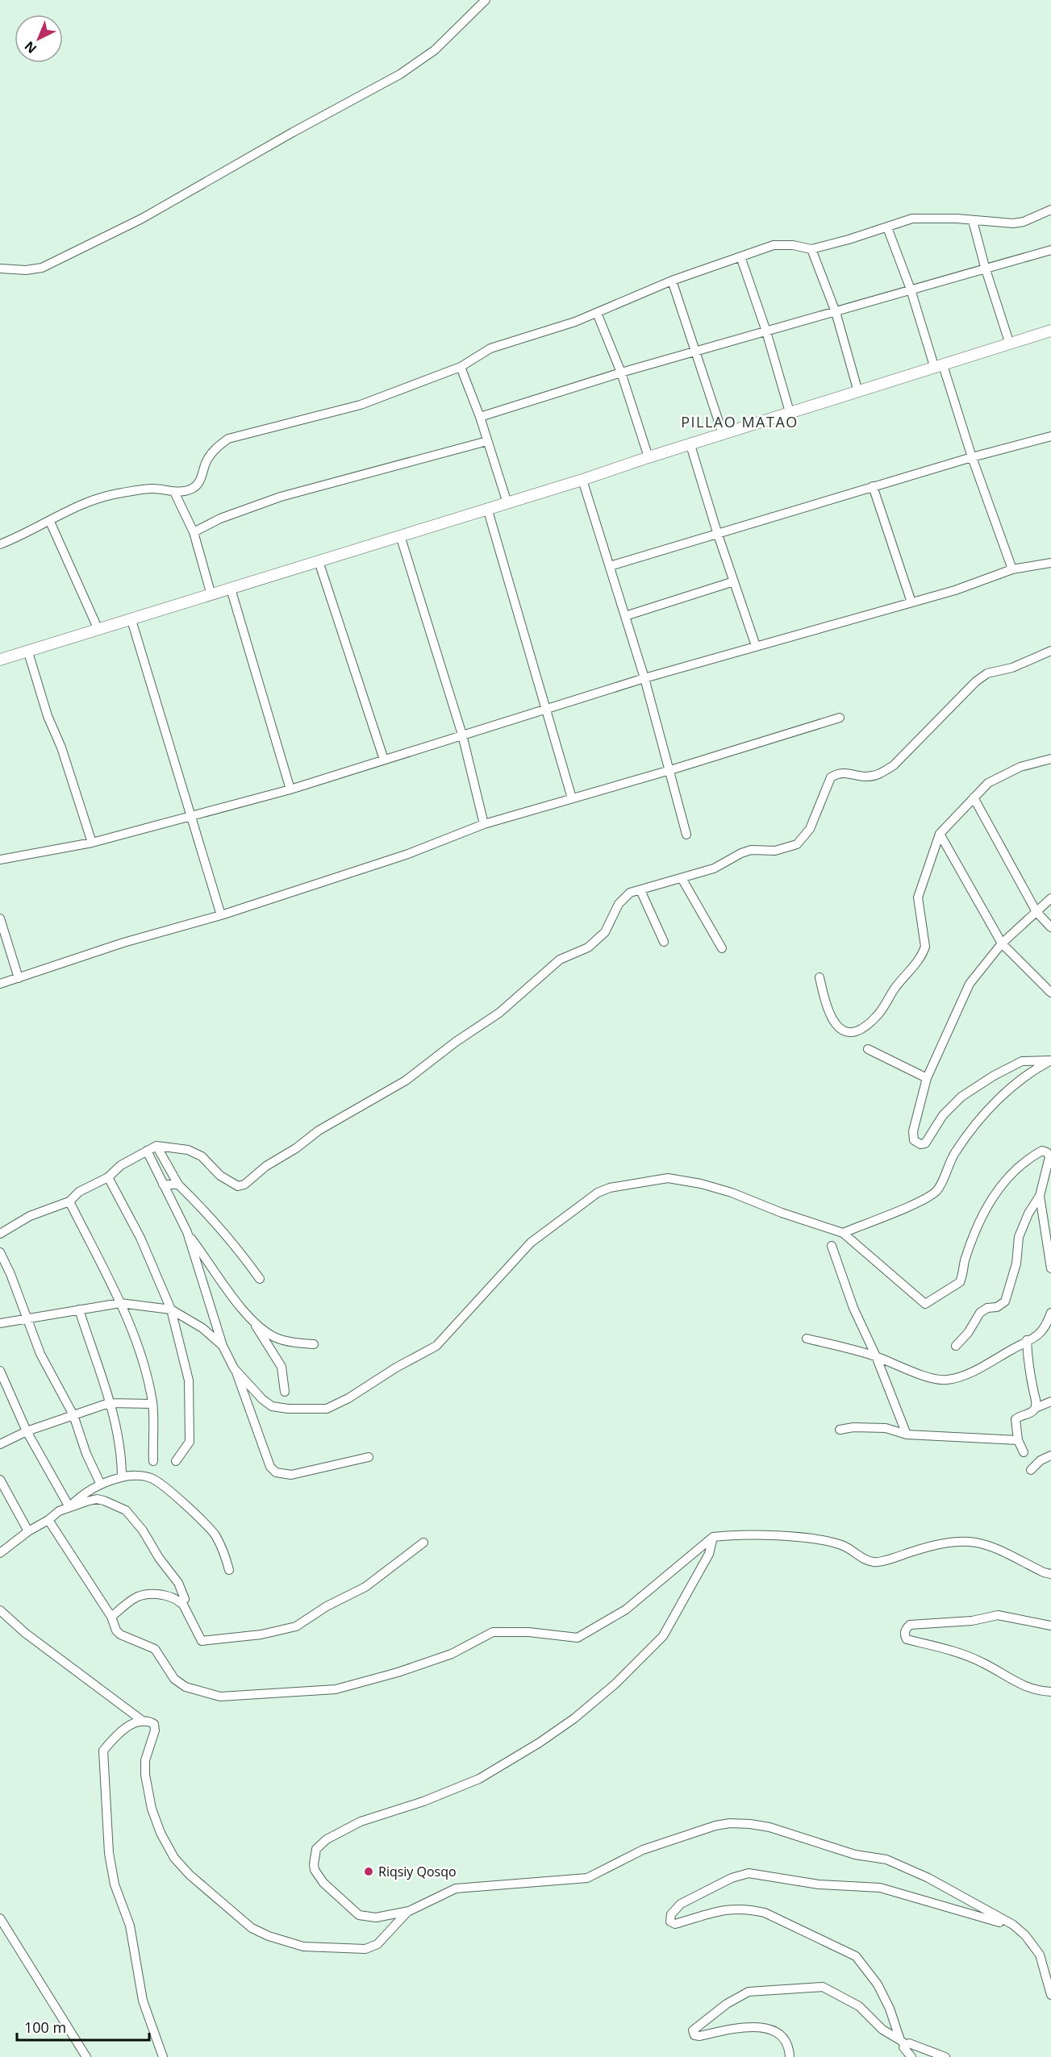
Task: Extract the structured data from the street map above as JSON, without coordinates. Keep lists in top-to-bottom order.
{
  "districts": ["PILLAO MATAO"],
  "places": ["Riqsiy Qosqo"],
  "scale_bar": "100 m",
  "north": "bottom left"
}
